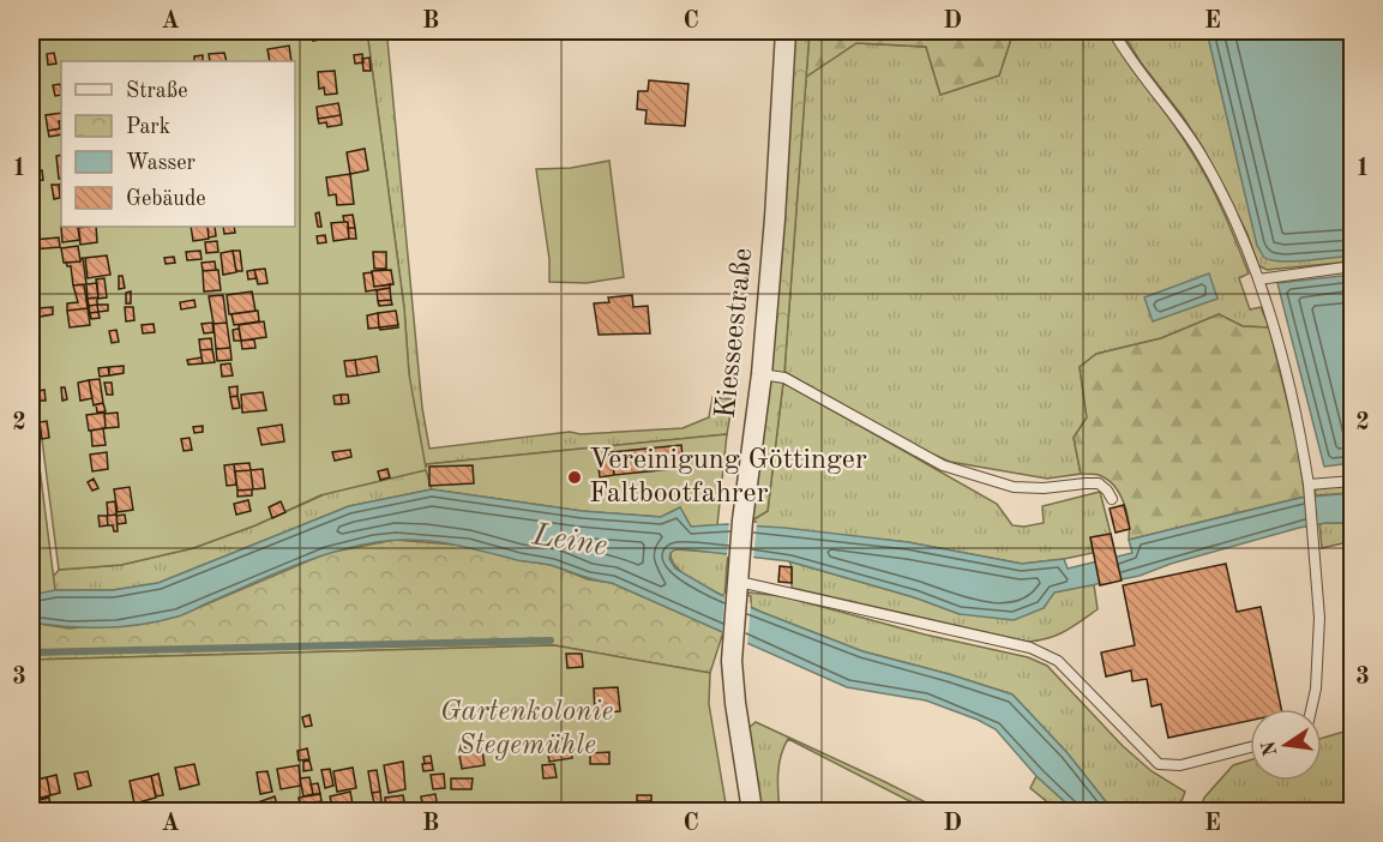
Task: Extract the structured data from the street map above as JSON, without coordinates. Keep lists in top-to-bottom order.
{
  "streets": {
    "street": ["Kiesseestraße"]
  },
  "water": ["Leine"],
  "parks": ["Gartenkolonie Stegemühle"],
  "places": ["Vereinigung Göttinger Faltbootfahrer"],
  "legend": [
    "Straße",
    "Park",
    "Wasser",
    "Gebäude"
  ],
  "north": "left",
  "grid": {
    "columns": [
      "A",
      "B",
      "C",
      "D",
      "E"
    ],
    "rows": ["1", "2", "3"]
  }
}
